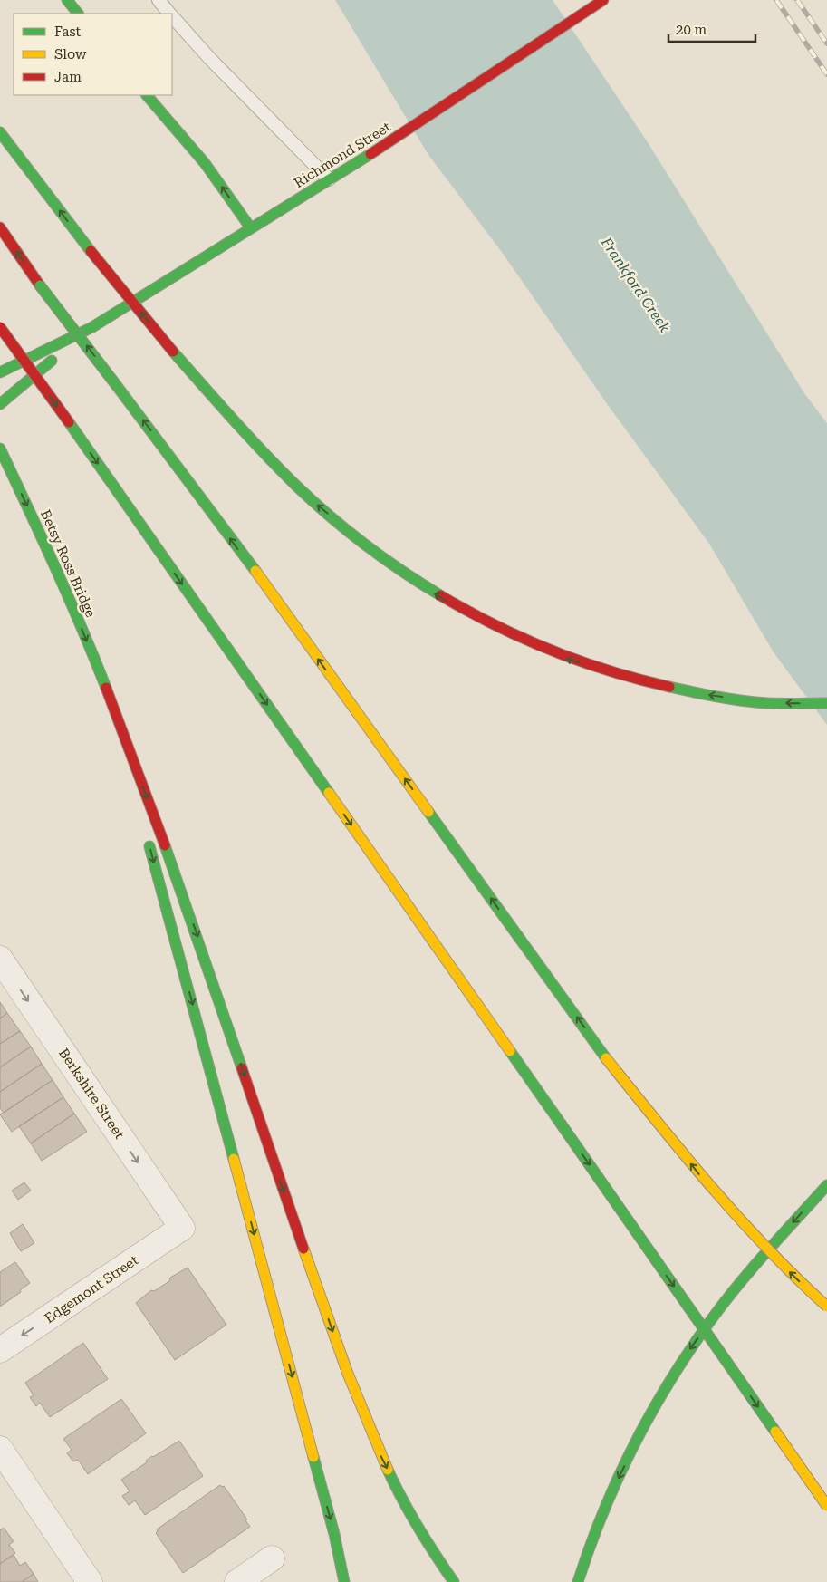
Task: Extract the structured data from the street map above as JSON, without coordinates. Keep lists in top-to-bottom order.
{
  "streets": {
    "main road": ["Richmond Street", "Betsy Ross Bridge"],
    "street": ["Berkshire Street", "Edgemont Street"]
  },
  "crossings": [
    ["Berkshire Street", "Edgemont Street"]
  ],
  "one_way": ["Berkshire Street", "Edgemont Street"],
  "water": ["Frankford Creek"],
  "legend": ["Fast", "Slow", "Jam"],
  "scale_bar": "20 m"
}
